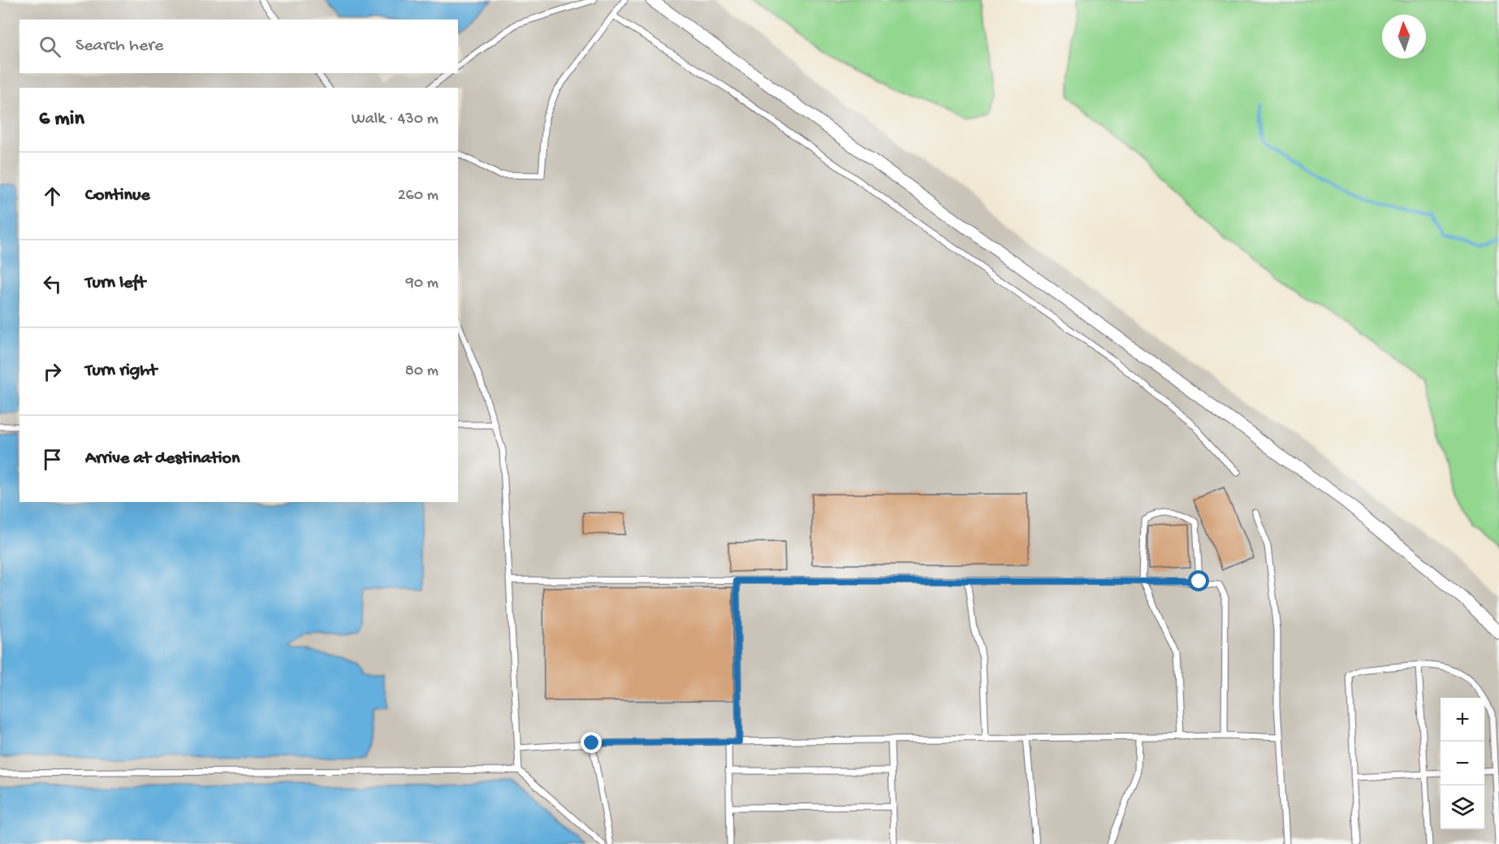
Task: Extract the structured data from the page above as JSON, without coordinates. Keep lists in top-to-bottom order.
{
  "north": "top",
  "page": {
    "search": "Search here",
    "heading": ["6 min", "Walk · 430 m"],
    "list": [
      ["Continue", "260 m"],
      ["Turn left", "90 m"],
      ["Turn right", "80 m"],
      "Arrive at destination"
    ],
    "map_buttons": ["+", "−"]
  }
}
